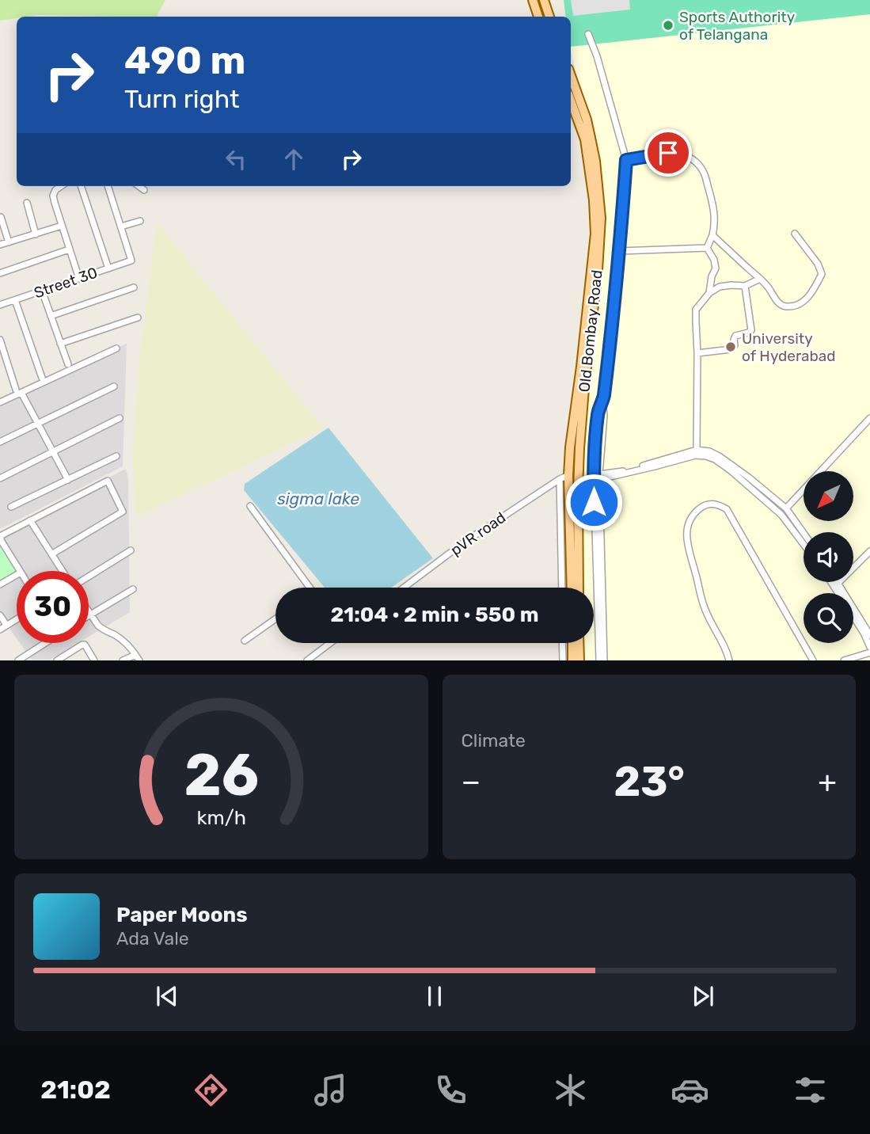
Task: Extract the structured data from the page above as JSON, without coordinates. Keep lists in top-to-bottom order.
{
  "streets": {
    "main road": ["Old Bombay Road"],
    "street": ["Street 30", "pVR road"]
  },
  "crossings": [
    ["Old Bombay Road", "pVR road"]
  ],
  "water": ["sigma lake"],
  "places": ["Sports Authority of Telangana", "University of Hyderabad"],
  "north": "bottom left",
  "page": {
    "turn": ["490 m", "Turn right"],
    "limit": "30",
    "trip": "21:04 · 2 min · 550 m",
    "tile": "Climate",
    "heat": ["−", "23°", "+"],
    "song": ["Paper Moons", "Ada Vale"],
    "tabs": "21:02",
    "gauge": ["26", "km/h"]
  }
}
